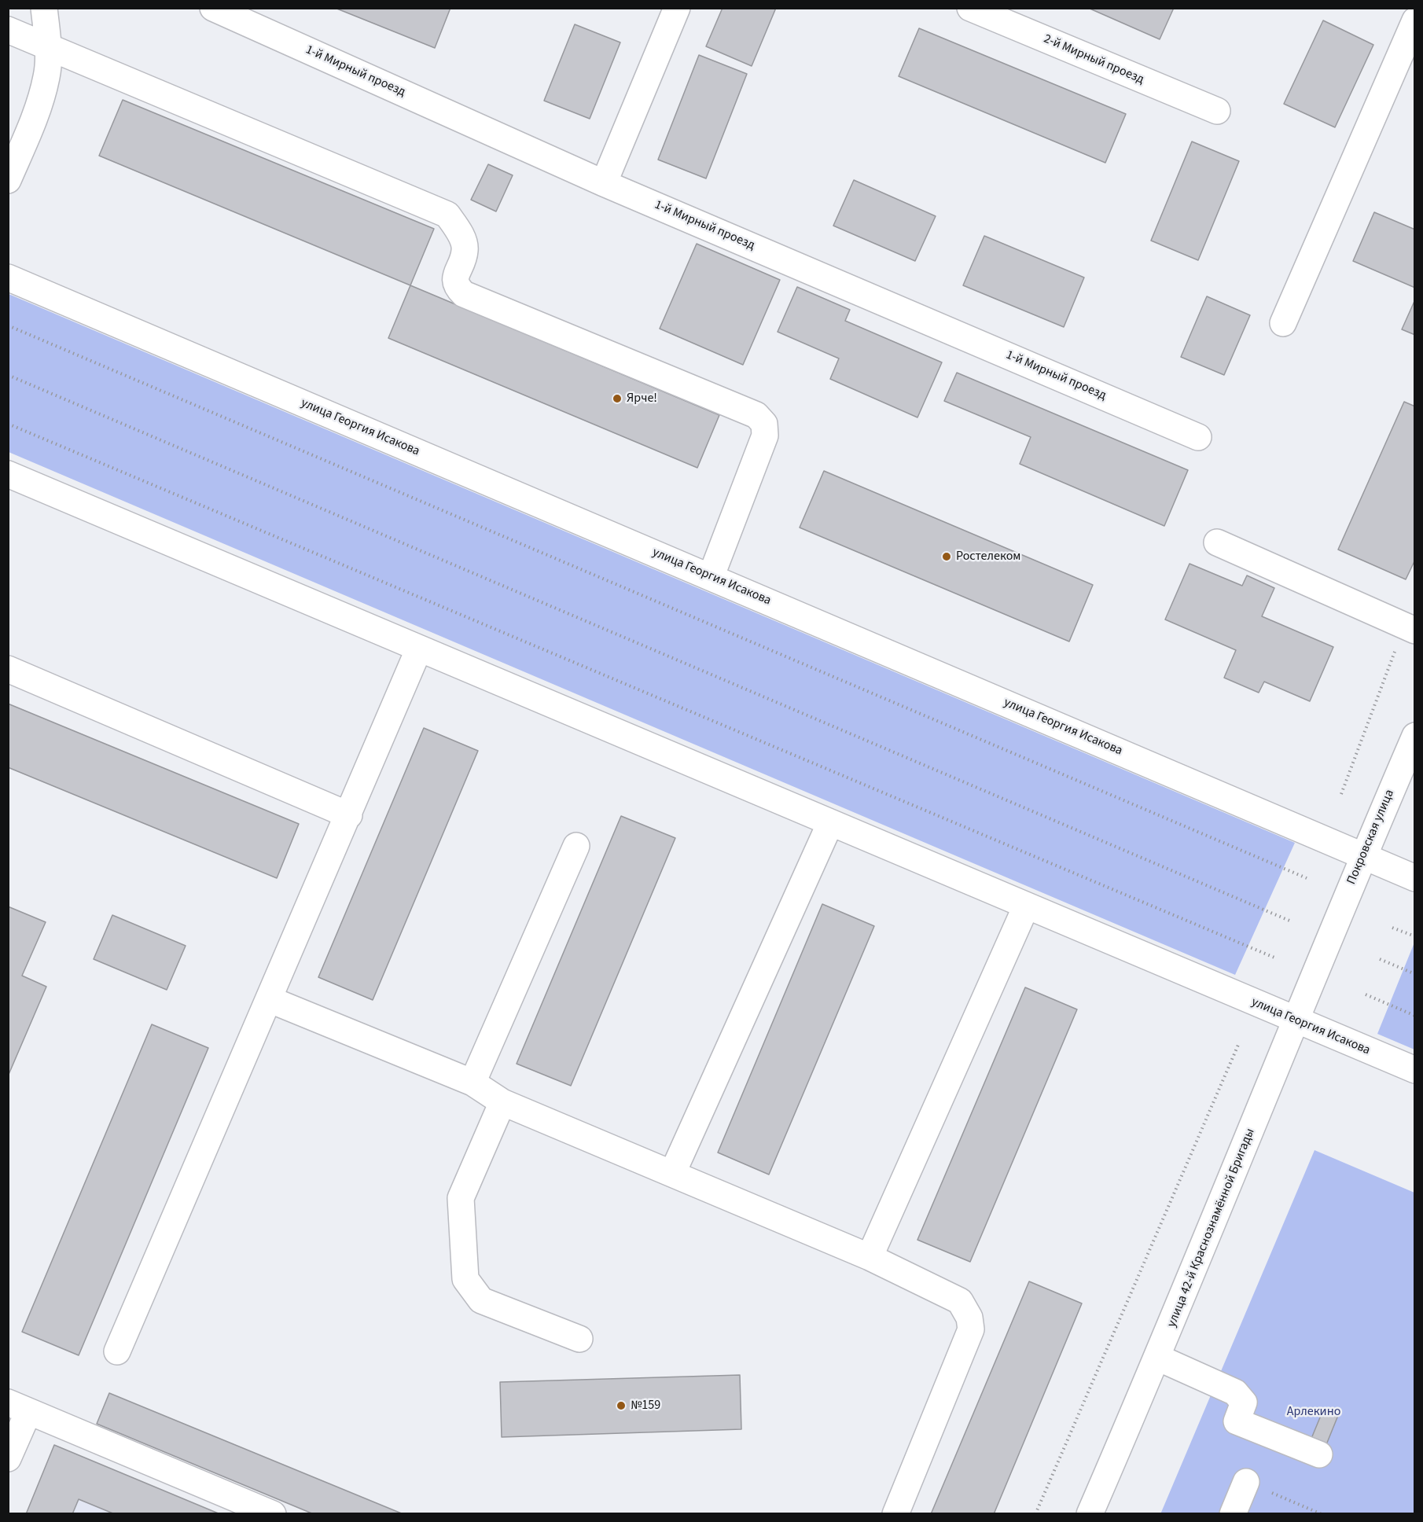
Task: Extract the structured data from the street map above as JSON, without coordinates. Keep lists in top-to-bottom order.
{
  "streets": {
    "street": [
      "2-й Мирный проезд",
      "1-й Мирный проезд",
      "улица Георгия Исакова",
      "Покровская улица",
      "улица 42-й Краснознамённой Бригады"
    ]
  },
  "crossings": [
    ["улица Георгия Исакова", "Покровская улица"],
    ["улица Георгия Исакова", "улица 42-й Краснознамённой Бригады"],
    ["Покровская улица", "улица 42-й Краснознамённой Бригады"]
  ],
  "parks": ["Арлекино"],
  "places": ["Ярче!", "Ростелеком", "№159"]
}
